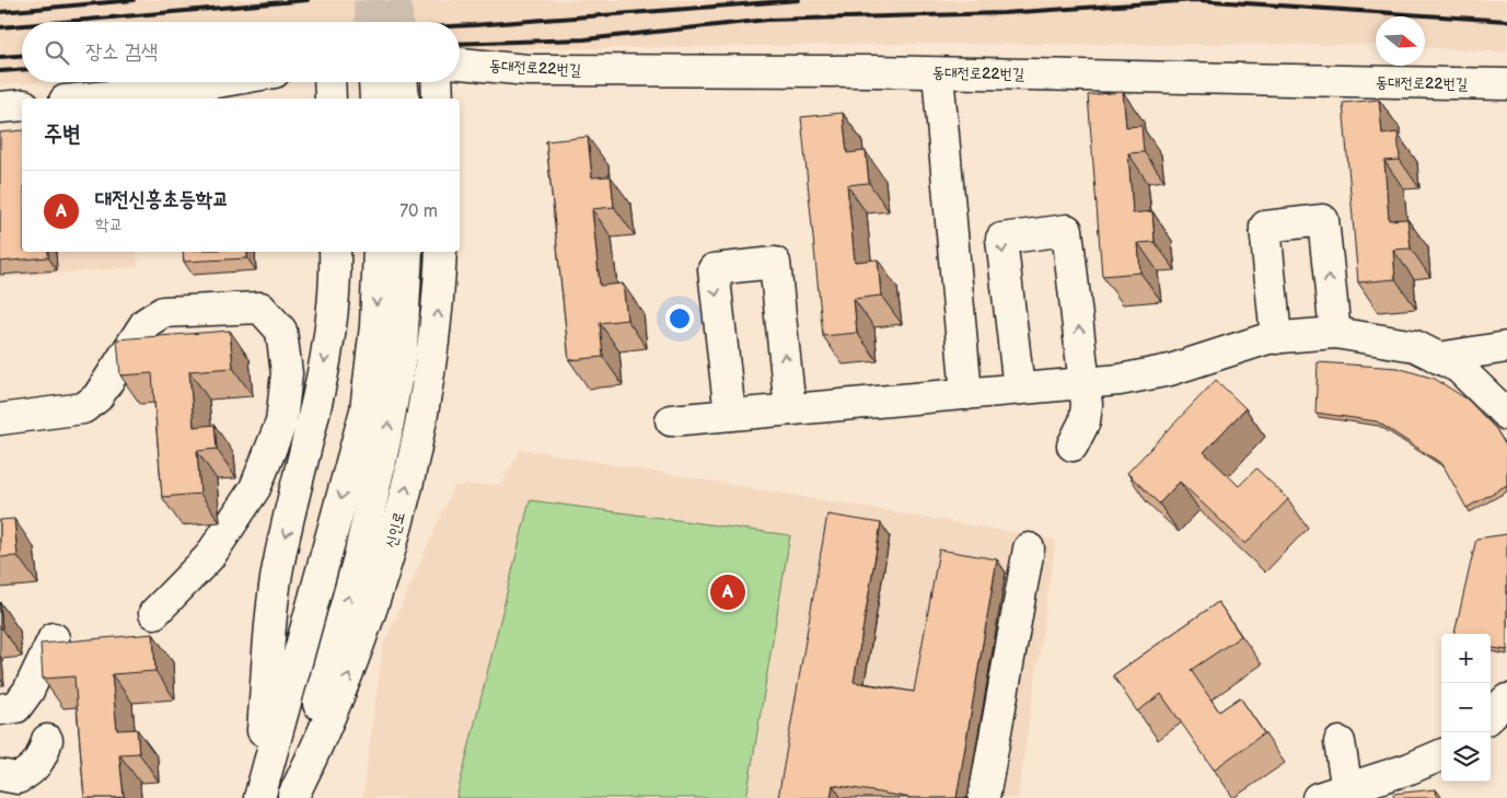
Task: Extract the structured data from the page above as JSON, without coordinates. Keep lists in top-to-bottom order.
{
  "streets": {
    "street": ["동대전로22번길", "신인로"]
  },
  "north": "right",
  "page": {
    "search": "장소 검색",
    "heading": "주변",
    "list": [
      {
        "mark": "A",
        "name": "대전신흥초등학교",
        "note": "학교",
        "value": "70 m"
      }
    ],
    "pins": "A",
    "map_buttons": ["+", "−"]
  }
}
